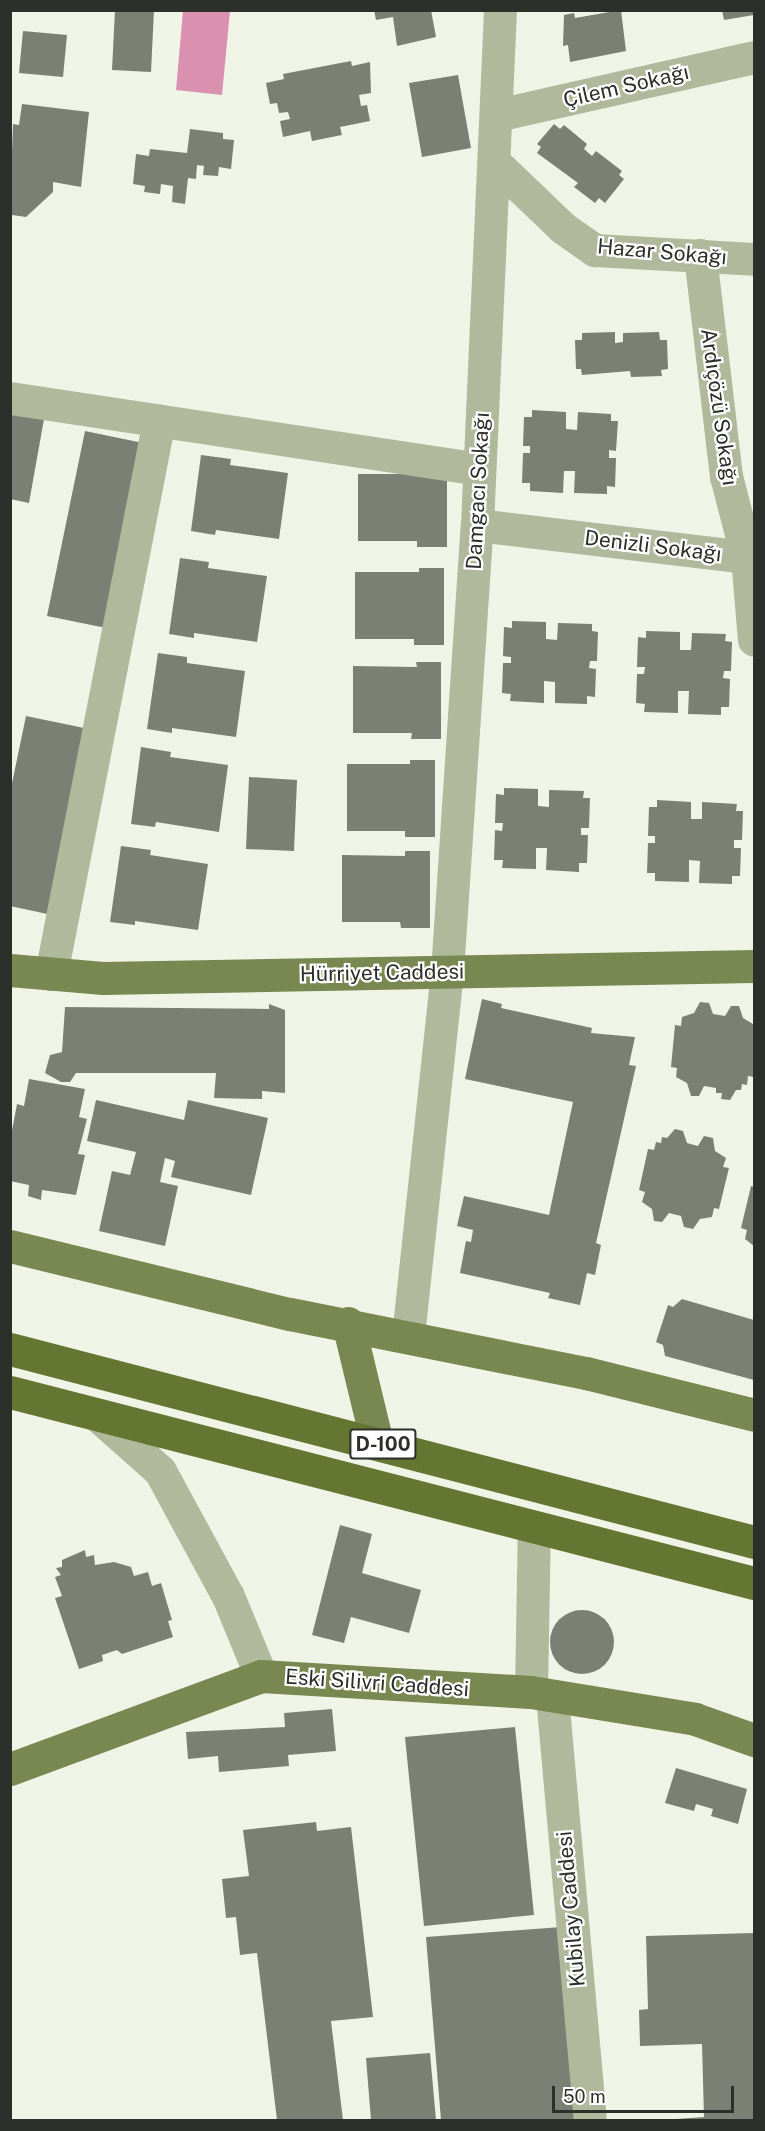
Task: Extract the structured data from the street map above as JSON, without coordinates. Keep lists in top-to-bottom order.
{
  "streets": {
    "highway": ["D-100"],
    "main road": ["Hürriyet Caddesi", "Eski Silivri Caddesi"],
    "street": [
      "Çilem Sokağı",
      "Hazar Sokağı",
      "Ardıçözü Sokağı",
      "Damgacı Sokağı",
      "Denizli Sokağı",
      "Kubilay Caddesi"
    ]
  },
  "crossings": [
    ["Çilem Sokağı", "Damgacı Sokağı"],
    ["Hazar Sokağı", "Ardıçözü Sokağı"],
    ["Hazar Sokağı", "Damgacı Sokağı"],
    ["Ardıçözü Sokağı", "Denizli Sokağı"],
    ["Damgacı Sokağı", "Denizli Sokağı"],
    ["Damgacı Sokağı", "Hürriyet Caddesi"],
    ["D-100", "Kubilay Caddesi"],
    ["Eski Silivri Caddesi", "Kubilay Caddesi"]
  ],
  "scale_bar": "50 m"
}
